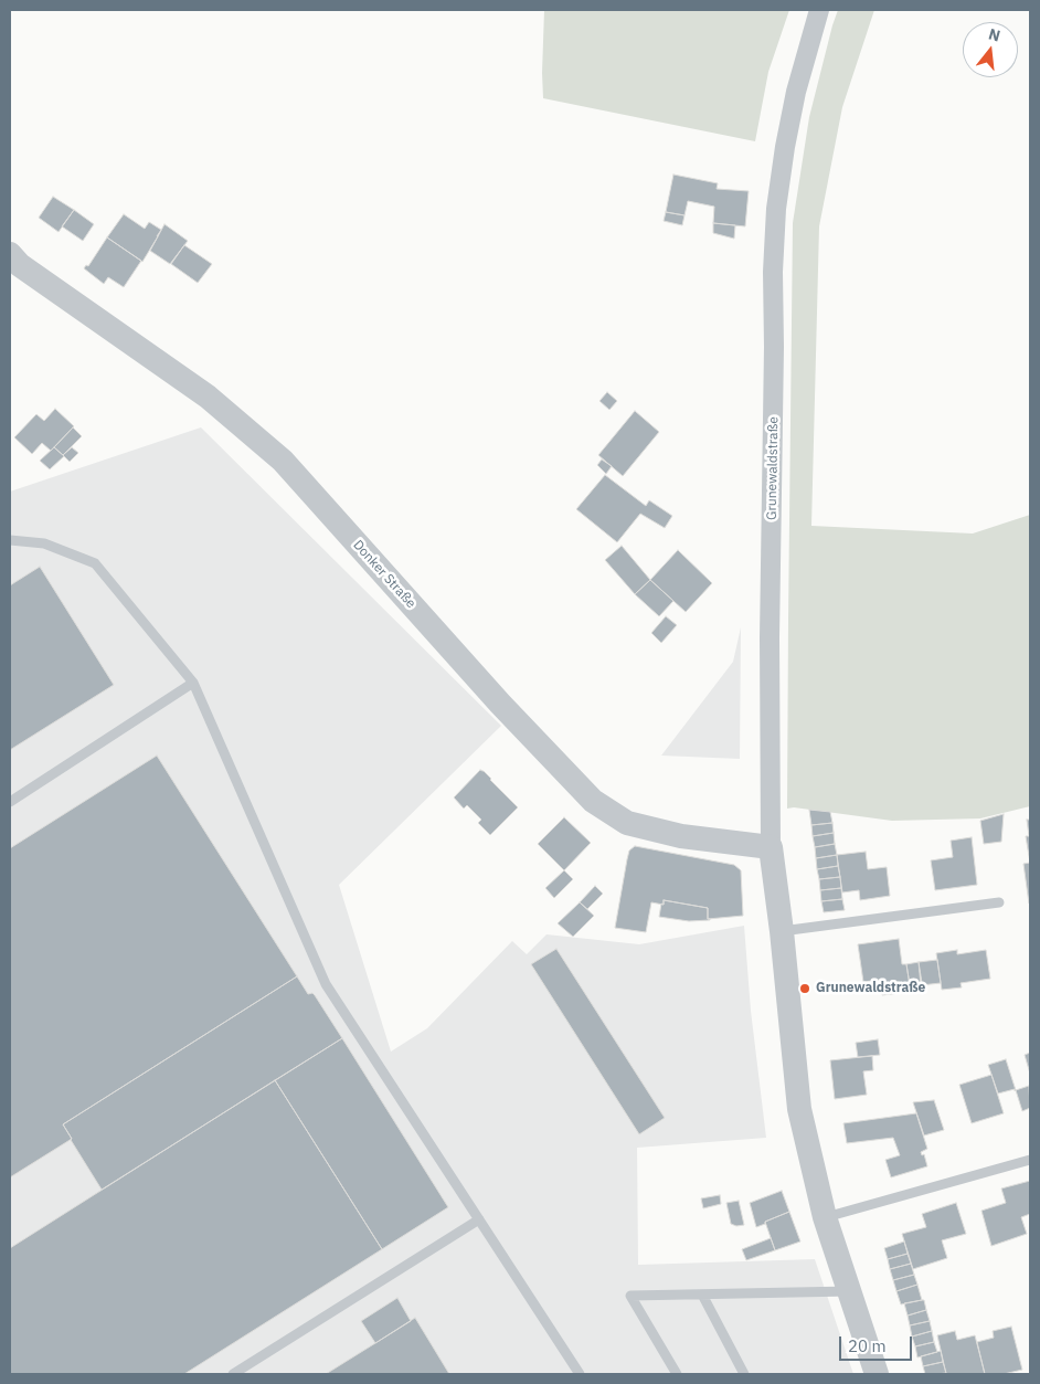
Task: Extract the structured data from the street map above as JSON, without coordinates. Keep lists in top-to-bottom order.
{
  "streets": {
    "street": ["Grunewaldstraße", "Donker Straße"]
  },
  "crossings": [
    ["Grunewaldstraße", "Donker Straße"]
  ],
  "places": ["Grunewaldstraße"],
  "scale_bar": "20 m",
  "north": "top"
}
